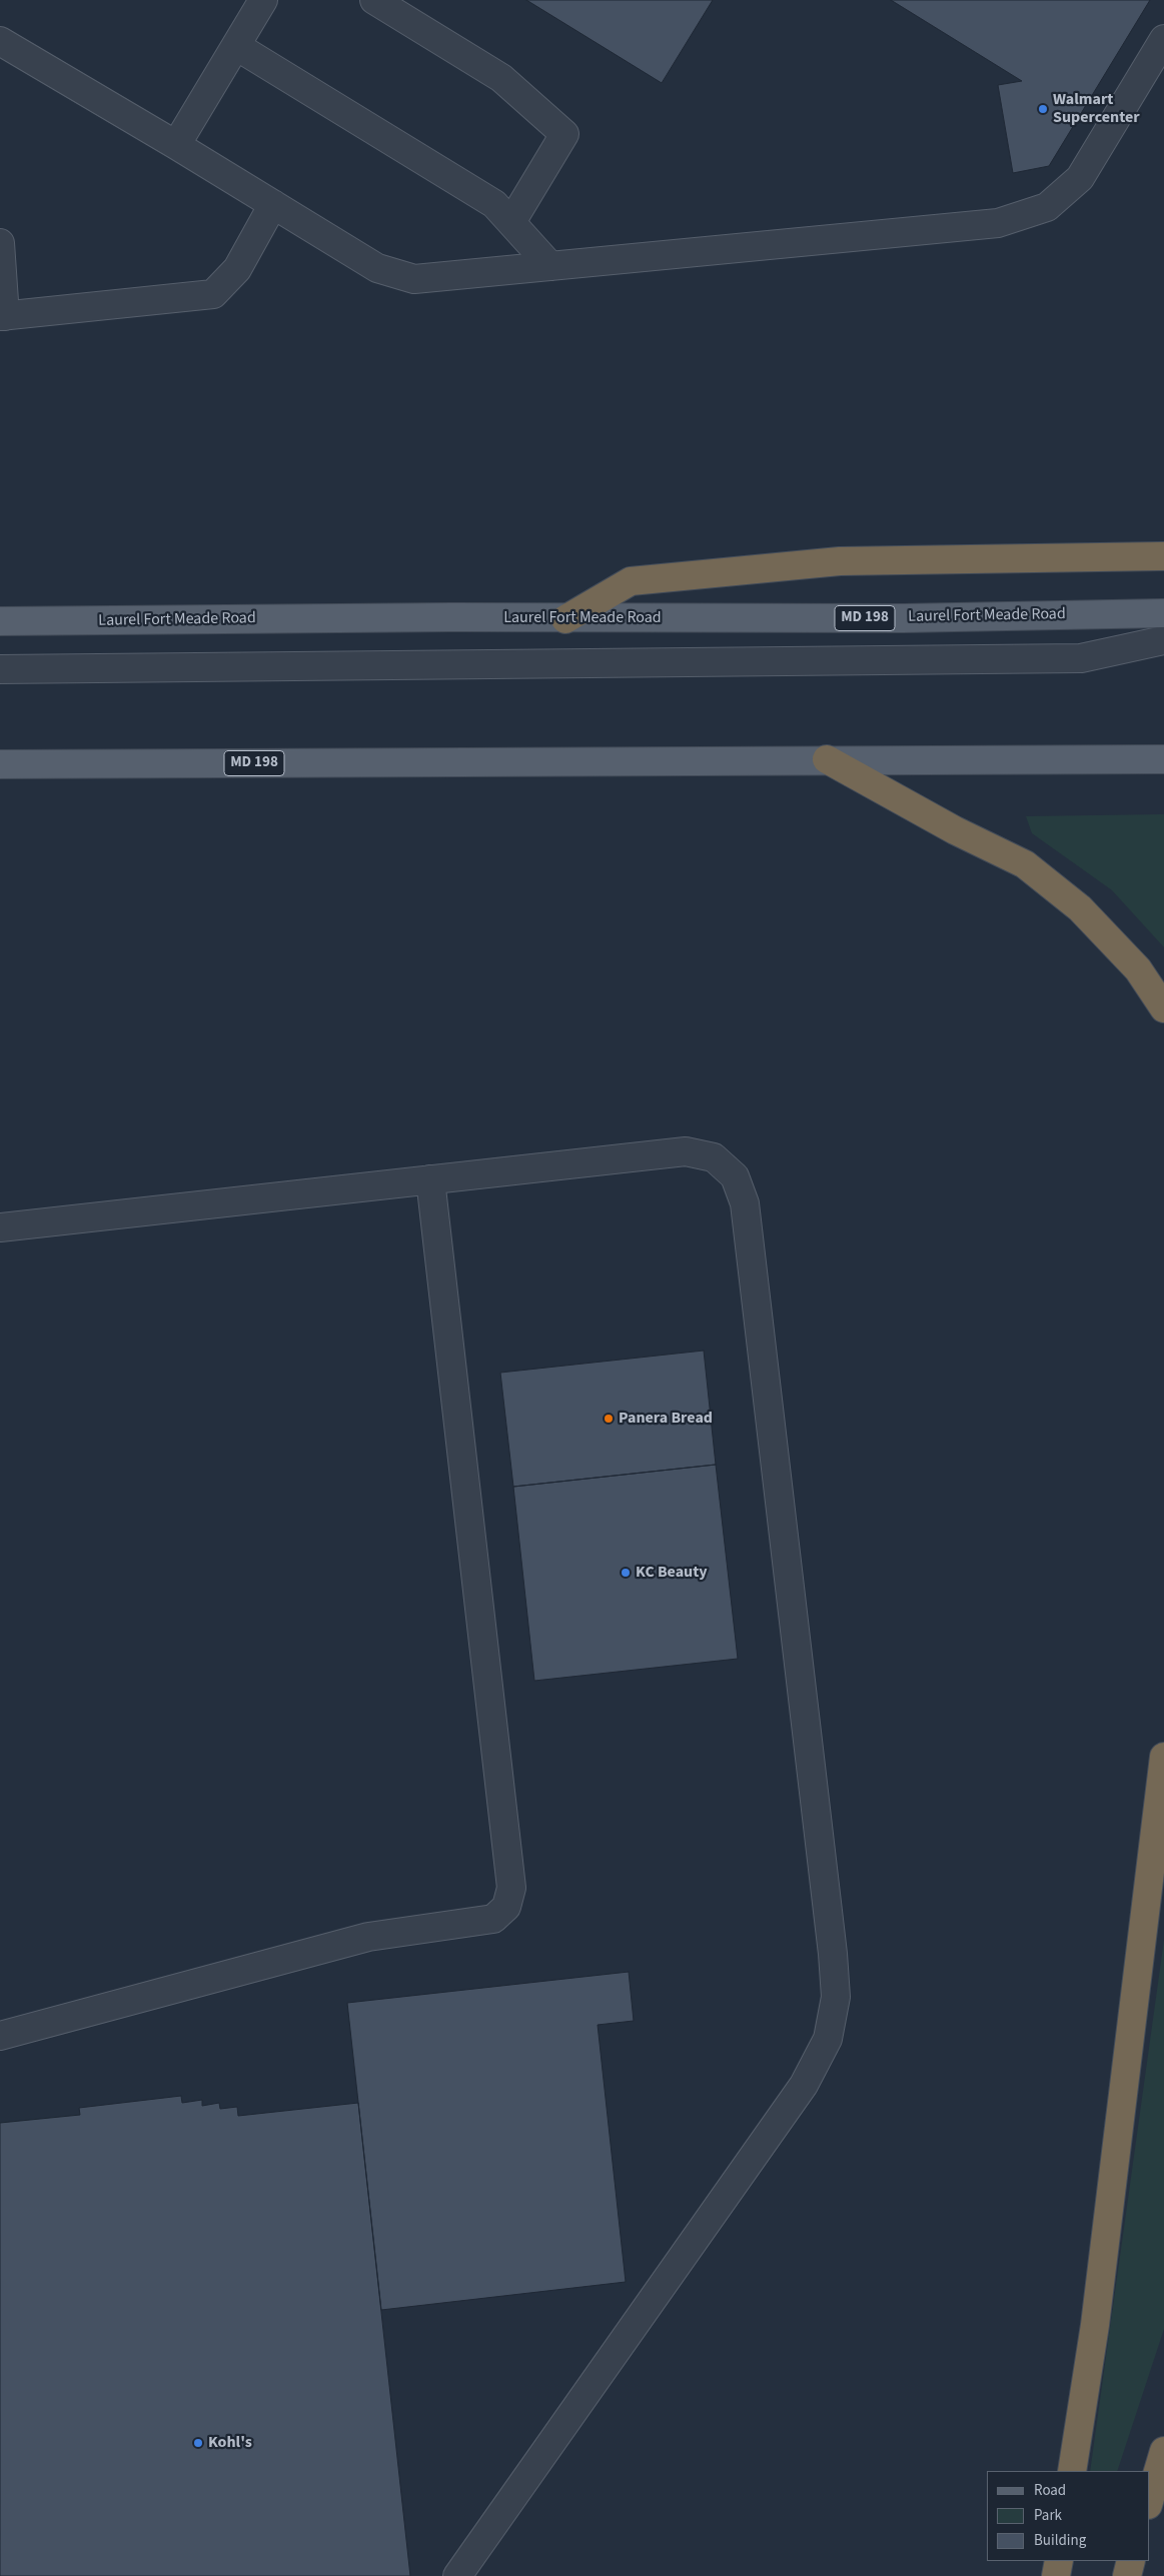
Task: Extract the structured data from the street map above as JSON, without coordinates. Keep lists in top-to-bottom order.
{
  "streets": {
    "main road": ["Laurel Fort Meade Road", "MD 198"]
  },
  "places": [
    "Walmart Supercenter",
    "Panera Bread",
    "KC Beauty",
    "Kohl's"
  ],
  "legend": ["Road", "Park", "Building"]
}
